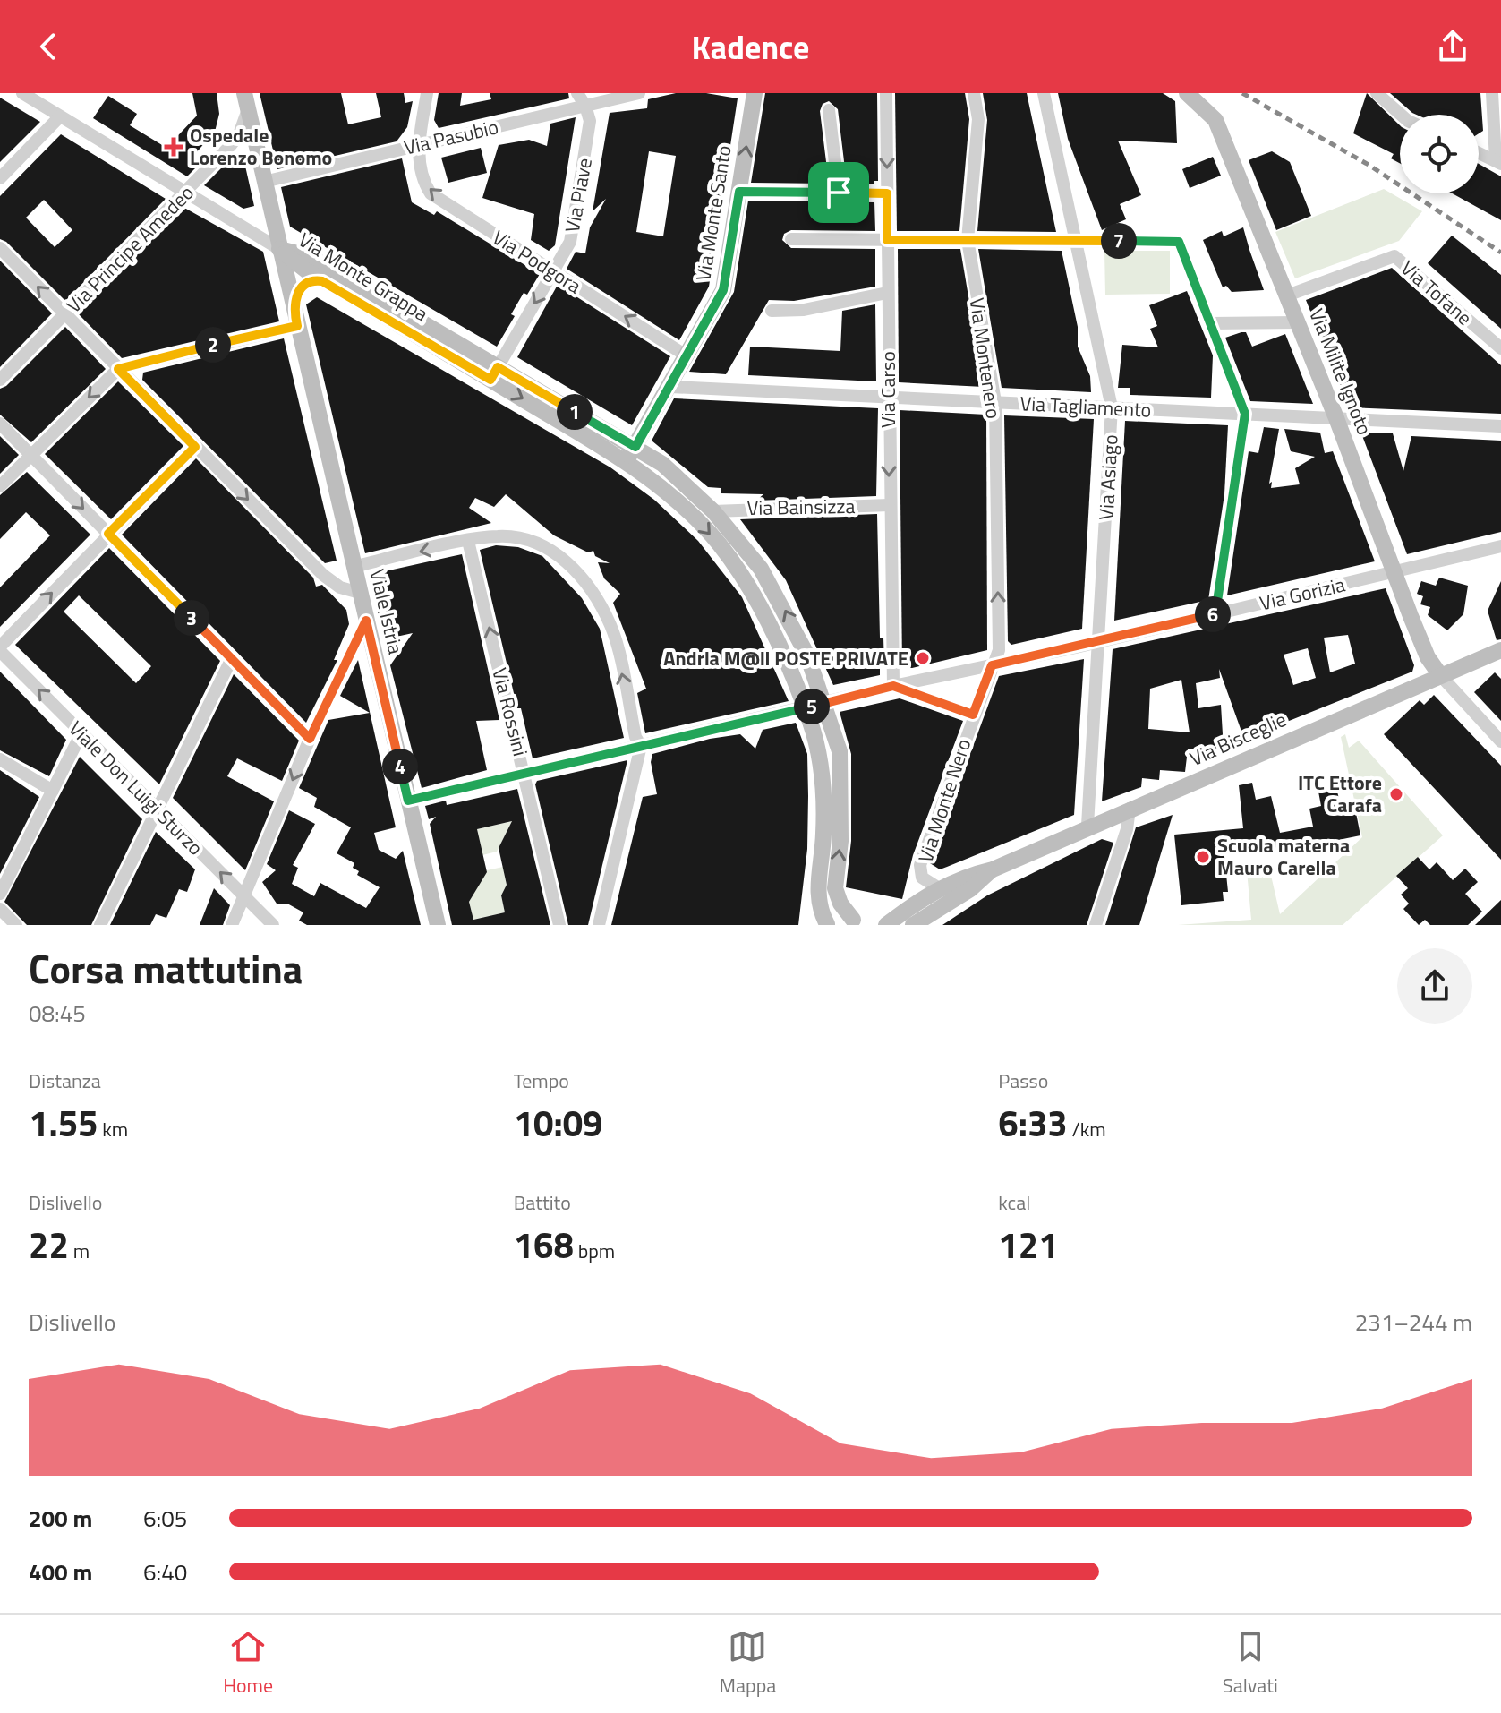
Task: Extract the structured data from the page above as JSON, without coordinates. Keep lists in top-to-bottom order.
{
  "streets": {
    "main road": [
      "Via Monte Santo",
      "Via Monte Grappa",
      "Via Milite Ignoto",
      "Viale Istria",
      "Via Bisceglie"
    ],
    "street": [
      "Via Pasubio",
      "Via Piave",
      "Via Principe Amedeo",
      "Via Podgora",
      "Via Tofane",
      "Via Montenero",
      "Via Carso",
      "Via Tagliamento",
      "Via Asiago",
      "Via Bainsizza",
      "Via Gorizia",
      "Via Rossini",
      "Viale Don Luigi Sturzo",
      "Via Monte Nero"
    ]
  },
  "crossings": [
    ["Via Pasubio", "Via Piave"],
    ["Via Pasubio", "Via Podgora"],
    ["Via Pasubio", "Viale Istria"],
    ["Via Piave", "Via Podgora"],
    ["Via Piave", "Via Monte Grappa"],
    ["Via Monte Santo", "Via Podgora"],
    ["Via Monte Santo", "Via Monte Grappa"],
    ["Via Monte Santo", "Via Tagliamento"],
    ["Via Principe Amedeo", "Viale Istria"],
    ["Via Monte Grappa", "Via Bainsizza"],
    ["Via Monte Grappa", "Via Gorizia"],
    ["Via Monte Grappa", "Viale Istria"],
    ["Via Tofane", "Via Milite Ignoto"],
    ["Via Montenero", "Via Tagliamento"],
    ["Via Montenero", "Via Gorizia"],
    ["Via Montenero", "Via Monte Nero"],
    ["Via Milite Ignoto", "Via Tagliamento"],
    ["Via Milite Ignoto", "Via Gorizia"],
    ["Via Milite Ignoto", "Via Bisceglie"],
    ["Via Carso", "Via Tagliamento"],
    ["Via Carso", "Via Bainsizza"],
    ["Via Carso", "Via Gorizia"],
    ["Via Tagliamento", "Via Asiago"],
    ["Via Asiago", "Via Gorizia"],
    ["Via Asiago", "Via Bisceglie"],
    ["Via Gorizia", "Via Monte Nero"],
    ["Via Bisceglie", "Via Monte Nero"]
  ],
  "one_way": [
    "Via Piave",
    "Via Podgora",
    "Via Montenero",
    "Via Rossini",
    "Viale Don Luigi Sturzo"
  ],
  "places": {
    "health": ["Ospedale Lorenzo Bonomo"],
    "other": ["Andria M@il POSTE PRIVATE", "ITC Ettore Carafa", "Scuola materna Mauro Carella"]
  },
  "page": {
    "header": "Kadence",
    "pins": [
      "7",
      "2",
      "1",
      "6",
      "3",
      "5",
      "4"
    ],
    "heading": ["Corsa mattutina", "08:45"],
    "stats": [
      ["Distanza", "1.55 km"],
      ["Tempo", "10:09"],
      ["Passo", "6:33 /km"],
      ["Dislivello", "22 m"],
      ["Battito", "168 bpm"],
      ["kcal", "121"]
    ],
    "chart": ["Dislivello", "231–244 m"],
    "list": [
      {
        "name": "200 m",
        "note": "6:05"
      },
      {
        "name": "400 m",
        "note": "6:40"
      }
    ],
    "tabs": ["Home", "Mappa", "Salvati"]
  }
}
